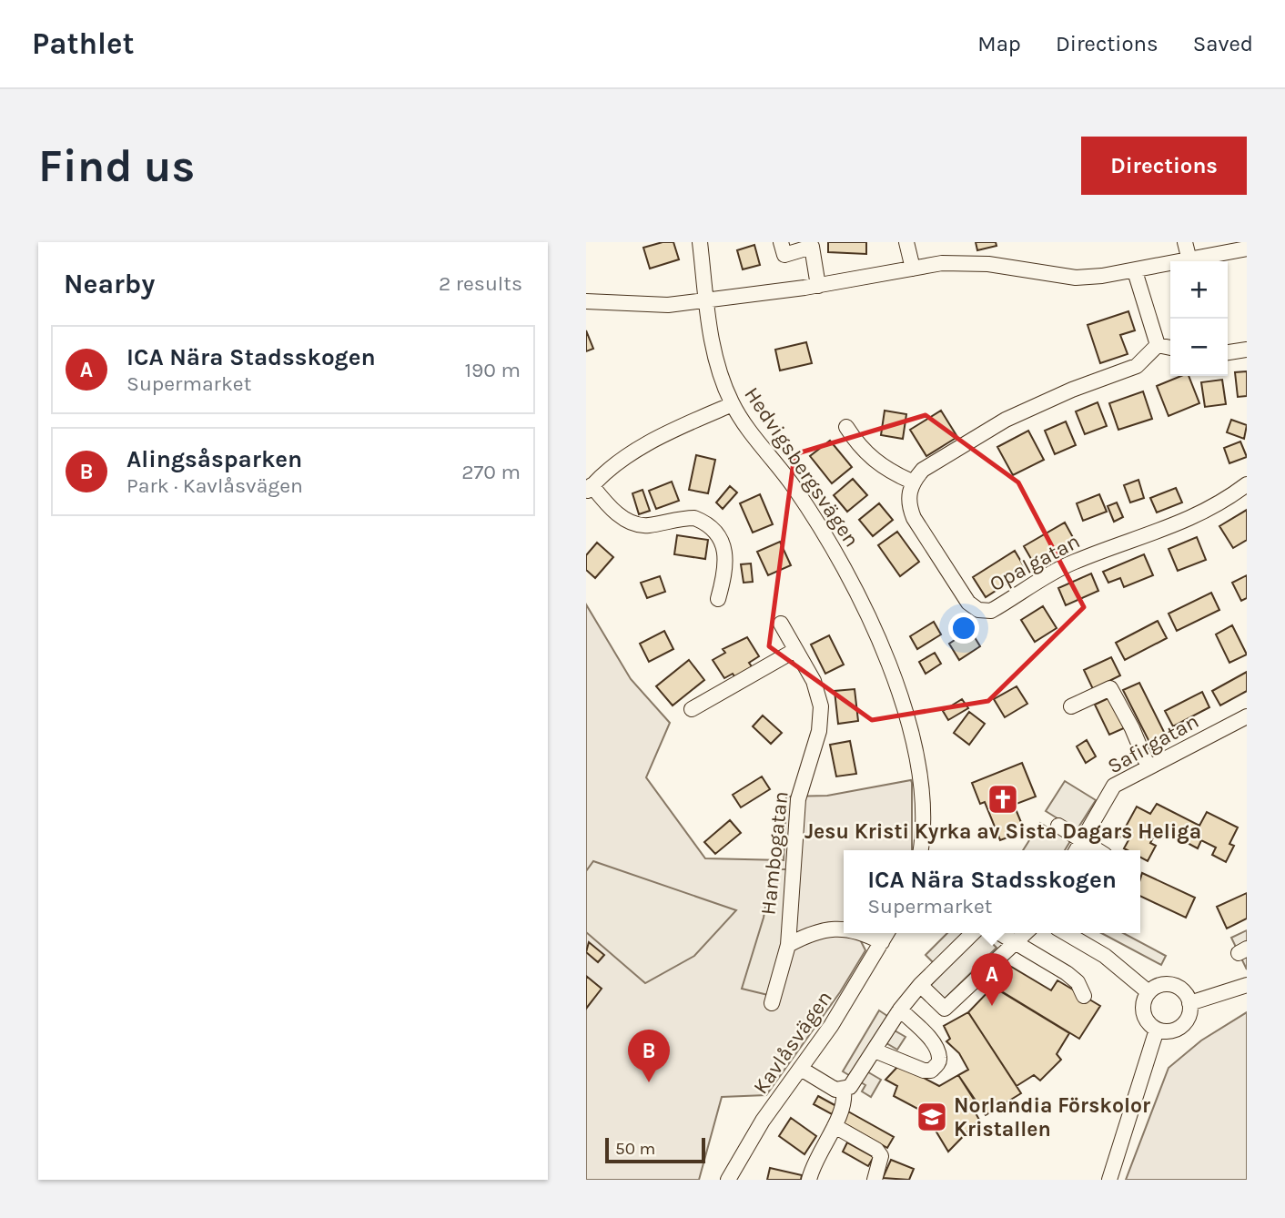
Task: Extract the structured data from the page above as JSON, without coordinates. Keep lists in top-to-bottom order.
{
  "streets": {
    "street": [
      "Hedvigsbergsvägen",
      "Opalgatan",
      "Safirgatan",
      "Hambogatan",
      "Kavlåsvägen"
    ]
  },
  "places": {
    "church": ["Jesu Kristi Kyrka av Sista Dagars Heliga"],
    "school or university": ["Norlandia Förskolor Kristallen"]
  },
  "scale_bar": "50 m",
  "page": {
    "header": "Pathlet",
    "nav": ["Map", "Directions", "Saved"],
    "buttons": "Directions",
    "title": "Find us",
    "heading": ["Nearby", "2 results"],
    "map_buttons": ["+", "−"],
    "list": [
      {
        "mark": "A",
        "name": "ICA Nära Stadsskogen",
        "note": "Supermarket",
        "value": "190 m"
      },
      {
        "mark": "B",
        "name": "Alingsåsparken",
        "note": "Park · Kavlåsvägen",
        "value": "270 m"
      }
    ],
    "popup": ["ICA Nära Stadsskogen", "Supermarket"],
    "pins": ["A", "B"],
    "scale": "50 m"
  }
}
